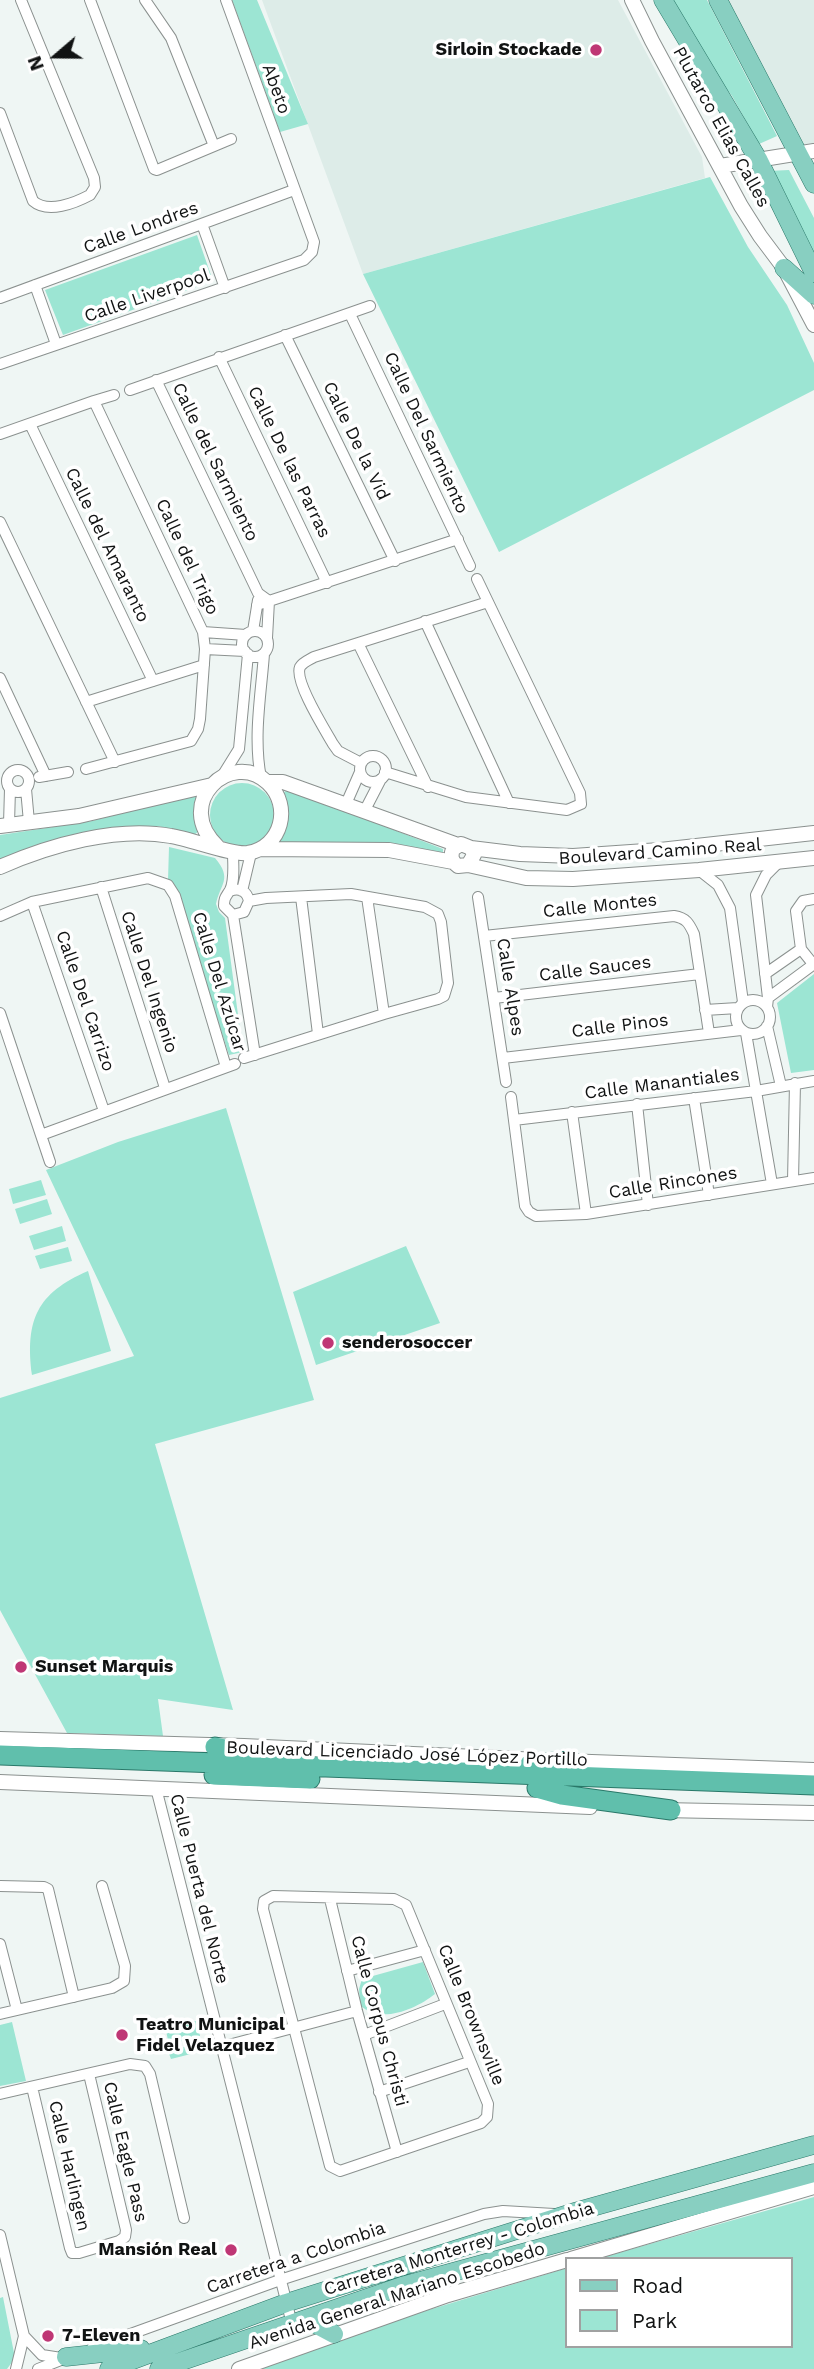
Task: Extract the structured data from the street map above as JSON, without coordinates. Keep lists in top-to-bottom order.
{
  "streets": {
    "highway": ["Boulevard Licenciado José López Portillo"],
    "main road": ["Carretera Monterrey - Colombia"],
    "street": [
      "Abeto",
      "Plutarco Elias Calles",
      "Calle Londres",
      "Calle Liverpool",
      "Calle Del Sarmiento",
      "Calle De la Vid",
      "Calle del Sarmiento",
      "Calle De las Parras",
      "Calle del Amaranto",
      "Calle del Trigo",
      "Boulevard Camino Real",
      "Calle Montes",
      "Calle Sauces",
      "Calle Del Ingenio",
      "Calle Del Azúcar",
      "Calle Alpes",
      "Calle Del Carrizo",
      "Calle Pinos",
      "Calle Manantiales",
      "Calle Rincones",
      "Calle Puerta del Norte",
      "Calle Brownsville",
      "Calle Corpus Christi",
      "Calle Eagle Pass",
      "Calle Harlingen",
      "Carretera a Colombia",
      "Avenida General Mariano Escobedo"
    ]
  },
  "crossings": [
    ["Abeto", "Calle Londres"],
    ["Abeto", "Calle Liverpool"],
    ["Calle Del Sarmiento", "Calle De la Vid"],
    ["Calle Del Sarmiento", "Calle del Sarmiento"],
    ["Calle Del Sarmiento", "Calle De las Parras"],
    ["Calle De la Vid", "Calle del Sarmiento"],
    ["Calle del Sarmiento", "Calle De las Parras"],
    ["Calle Montes", "Calle Sauces"],
    ["Calle Montes", "Calle Alpes"],
    ["Calle Montes", "Calle Pinos"],
    ["Calle Sauces", "Calle Alpes"],
    ["Calle Del Ingenio", "Calle Del Azúcar"],
    ["Calle Del Azúcar", "Calle Del Carrizo"],
    ["Calle Alpes", "Calle Pinos"],
    ["Calle Manantiales", "Calle Rincones"],
    ["Calle Puerta del Norte", "Carretera Monterrey - Colombia"],
    ["Calle Puerta del Norte", "Carretera a Colombia"],
    ["Calle Brownsville", "Calle Corpus Christi"],
    ["Calle Eagle Pass", "Calle Harlingen"],
    ["Carretera Monterrey - Colombia", "Carretera a Colombia"]
  ],
  "places": [
    "Sirloin Stockade",
    "senderosoccer",
    "Sunset Marquis",
    "Teatro Municipal Fidel Velazquez",
    "Mansión Real",
    "7-Eleven"
  ],
  "legend": ["Road", "Park"],
  "north": "left"
}
